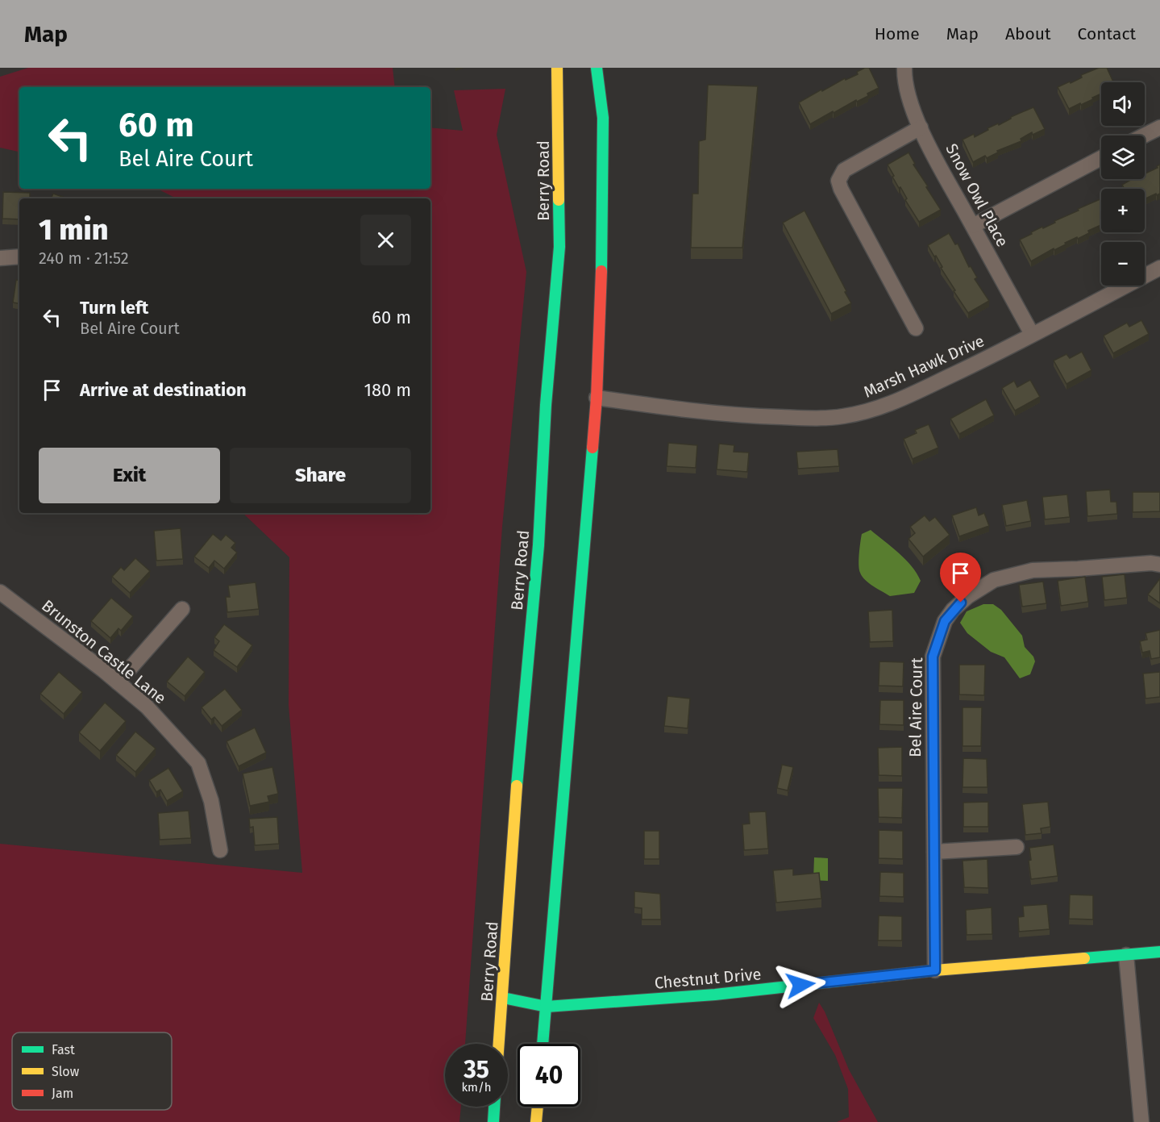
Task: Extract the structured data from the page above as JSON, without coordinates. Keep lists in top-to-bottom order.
{
  "streets": {
    "main road": ["Berry Road", "Chestnut Drive"],
    "street": [
      "Snow Owl Place",
      "Marsh Hawk Drive",
      "Brunston Castle Lane",
      "Bel Aire Court"
    ]
  },
  "crossings": [
    ["Berry Road", "Chestnut Drive"],
    ["Snow Owl Place", "Marsh Hawk Drive"],
    ["Bel Aire Court", "Chestnut Drive"]
  ],
  "legend": ["Fast", "Slow", "Jam"],
  "page": {
    "header": "Map",
    "nav": [
      "Home",
      "Map",
      "About",
      "Contact"
    ],
    "map_buttons": ["+", "−"],
    "turn": ["60 m", "Bel Aire Court"],
    "heading": ["1 min", "240 m · 21:52"],
    "list": [
      {
        "name": "Turn left",
        "note": "Bel Aire Court",
        "value": "60 m"
      },
      {
        "name": "Arrive at destination",
        "value": "180 m"
      }
    ],
    "buttons": ["Exit", "Share"],
    "speed": "35 km/h",
    "limit": "40"
  }
}
